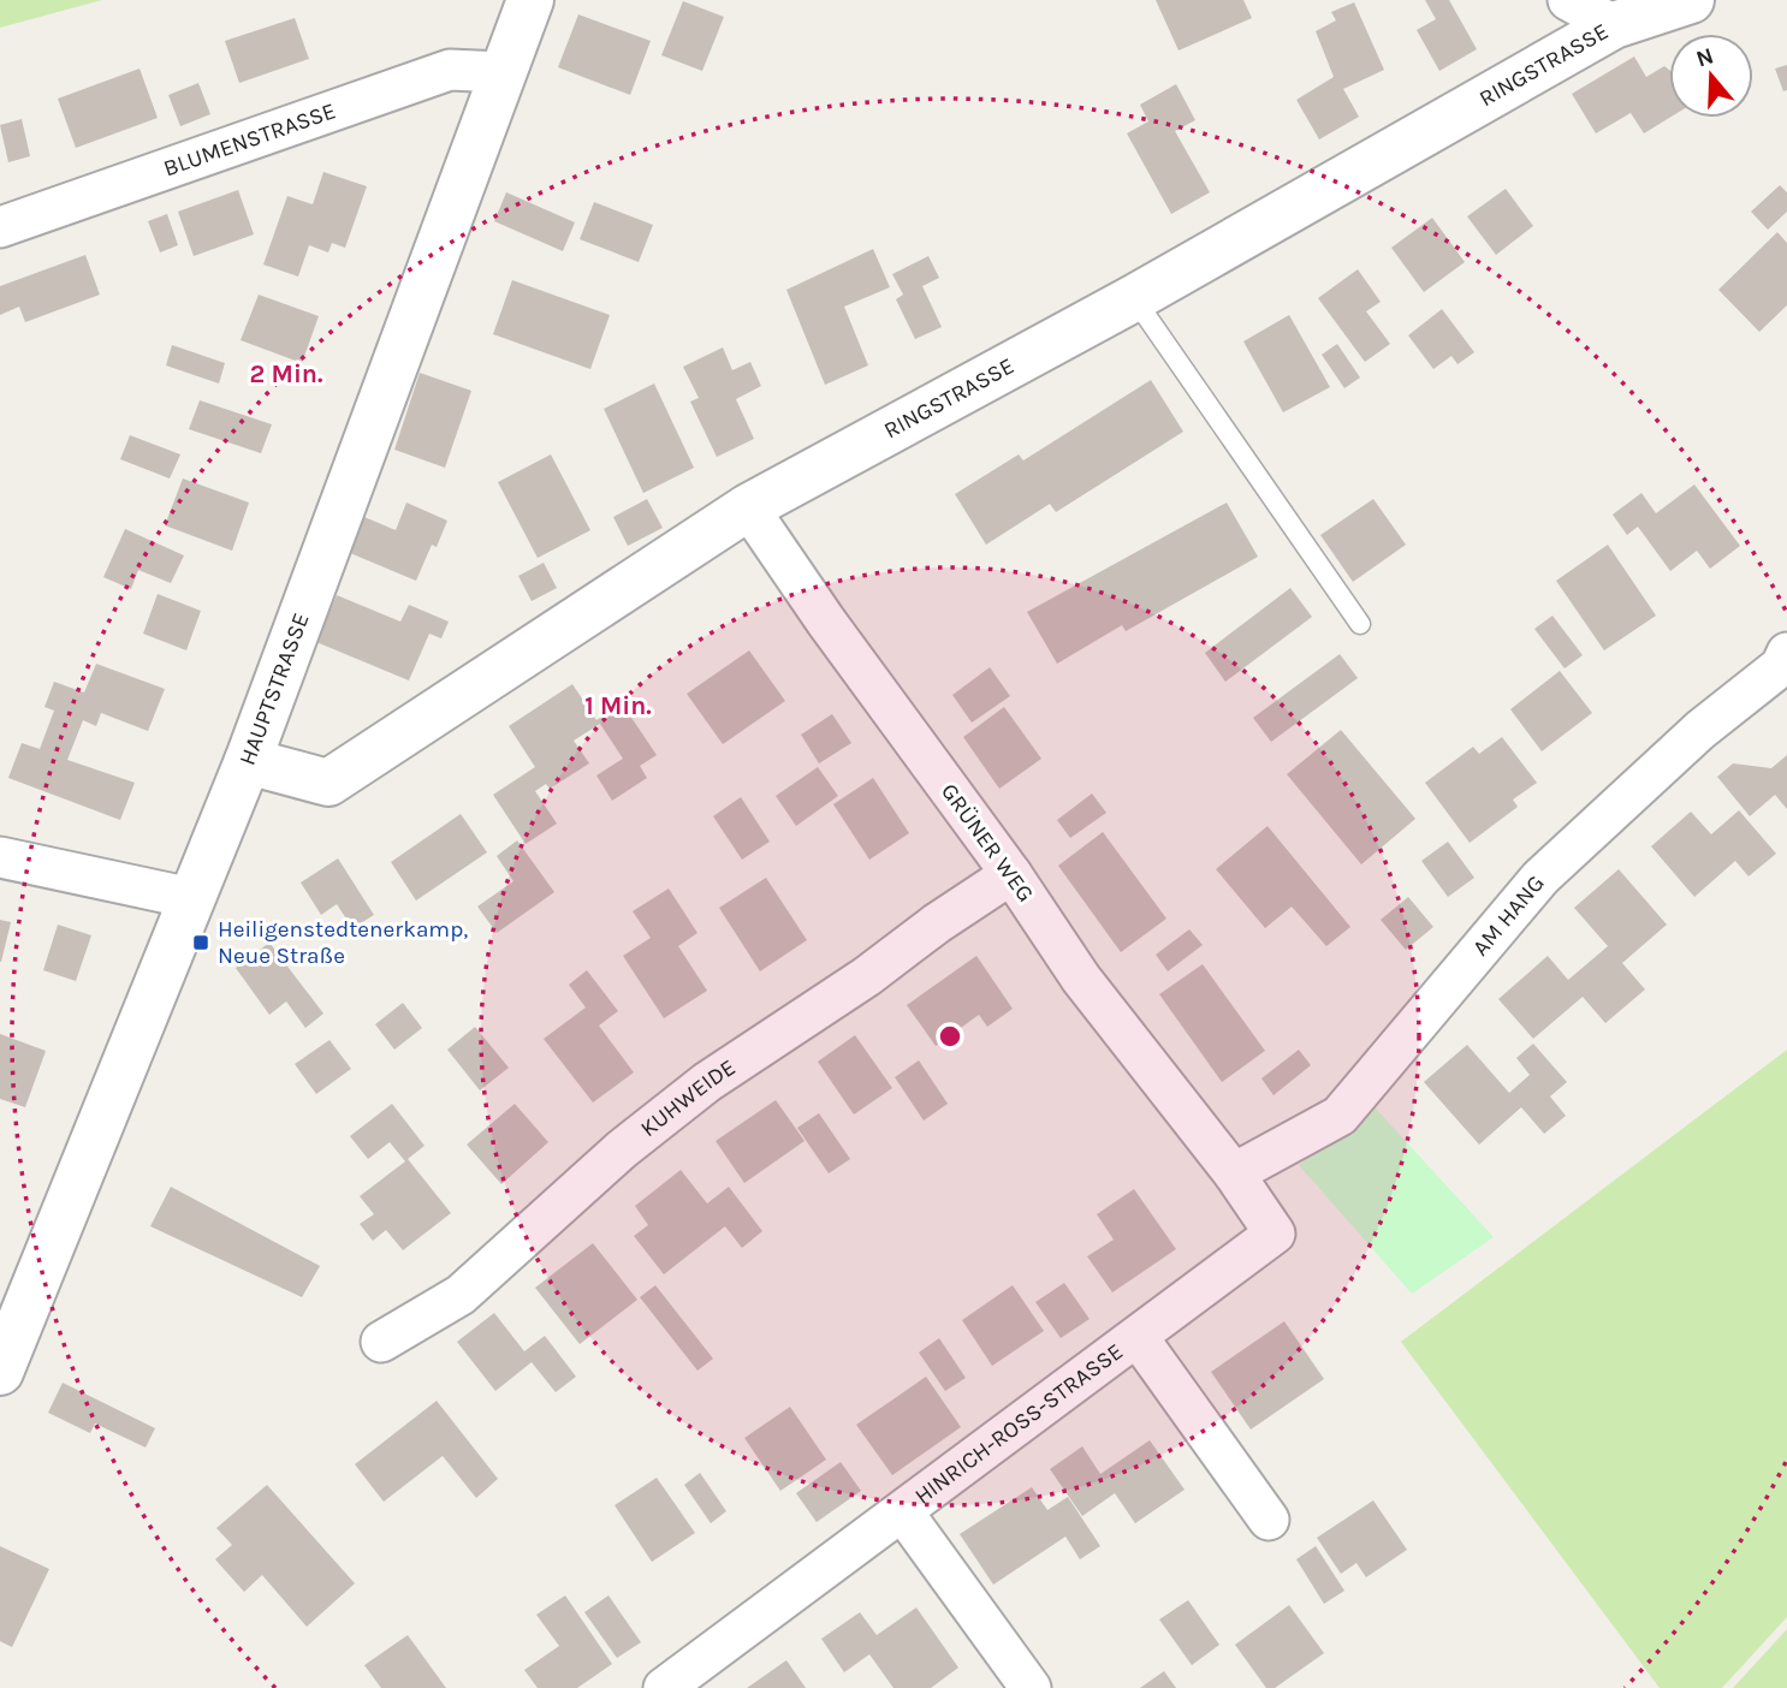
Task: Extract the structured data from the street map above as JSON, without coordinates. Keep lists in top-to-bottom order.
{
  "streets": {
    "street": [
      "RINGSTRASSE",
      "BLUMENSTRASSE",
      "HAUPTSTRASSE",
      "GRÜNER WEG",
      "AM HANG",
      "KUHWEIDE",
      "HINRICH-ROSS-STRASSE"
    ]
  },
  "crossings": [
    ["RINGSTRASSE", "HAUPTSTRASSE"],
    ["RINGSTRASSE", "GRÜNER WEG"],
    ["BLUMENSTRASSE", "HAUPTSTRASSE"],
    ["GRÜNER WEG", "AM HANG"],
    ["GRÜNER WEG", "KUHWEIDE"],
    ["GRÜNER WEG", "HINRICH-ROSS-STRASSE"],
    ["AM HANG", "HINRICH-ROSS-STRASSE"]
  ],
  "places": {
    "transit": ["Heiligenstedtenerkamp, Neue Straße"]
  },
  "north": "top",
  "rings": ["2 Min.", "1 Min."]
}
